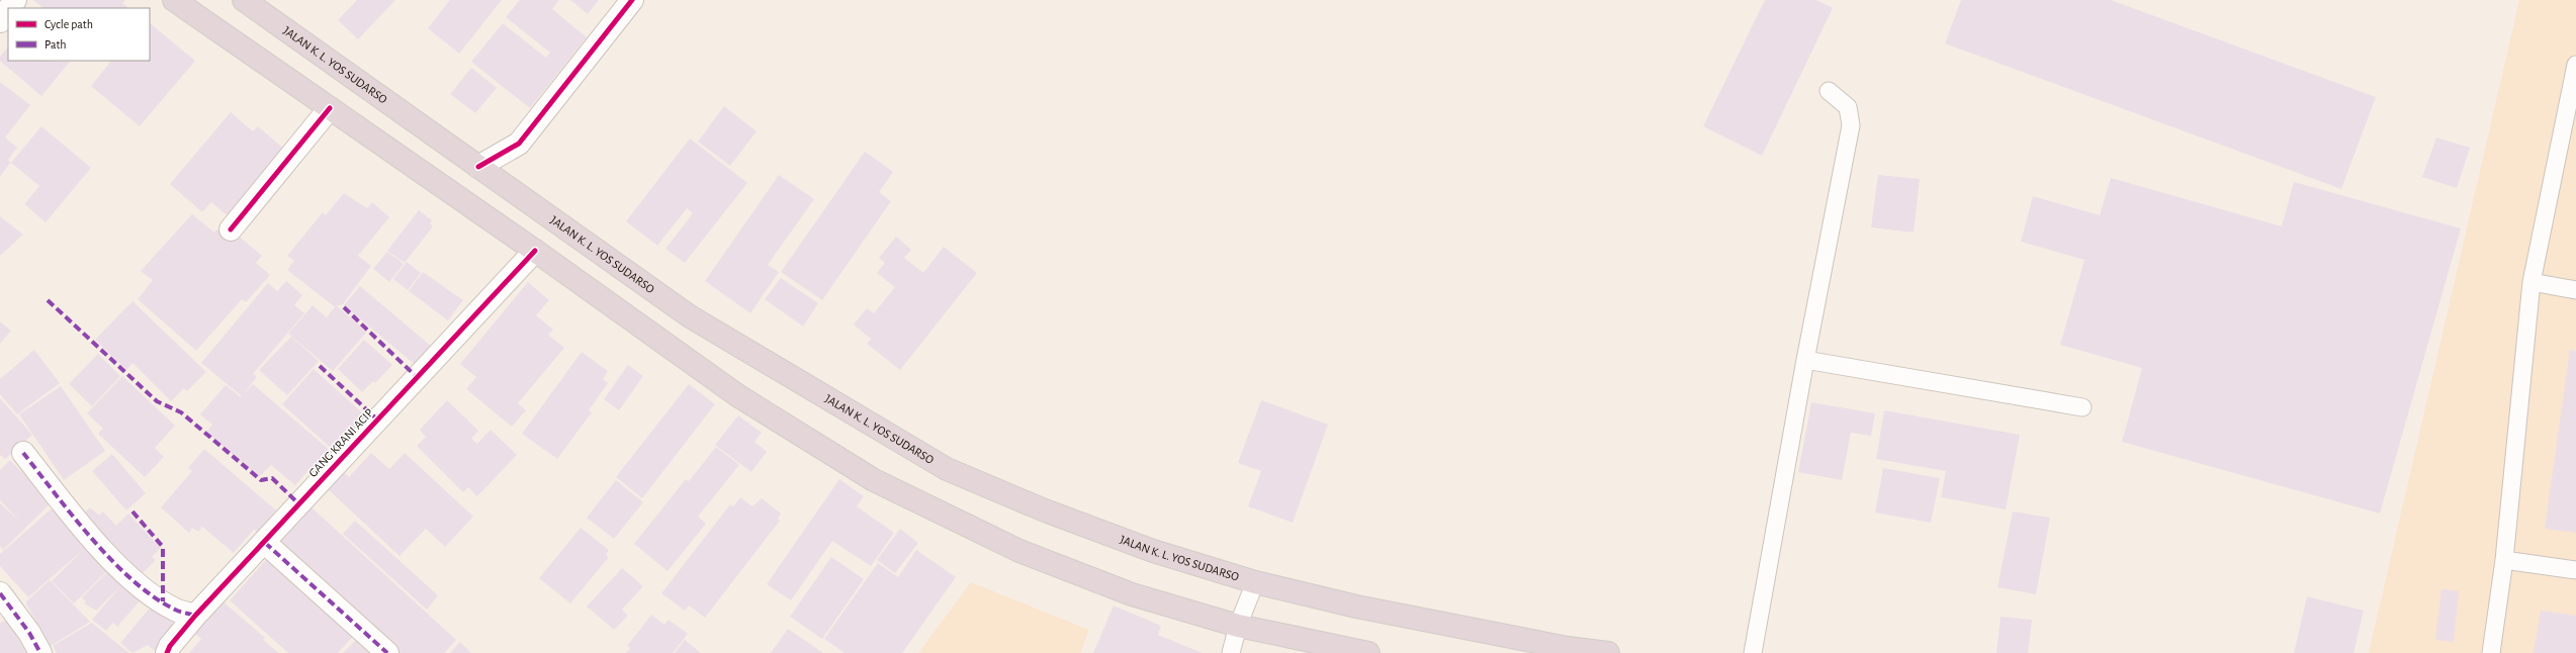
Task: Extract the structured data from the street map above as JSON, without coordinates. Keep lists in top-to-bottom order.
{
  "streets": {
    "highway": ["JALAN K. L. YOS SUDARSO"],
    "street": ["GANG KRANI ACIP"]
  },
  "legend": ["Cycle path", "Path"]
}
